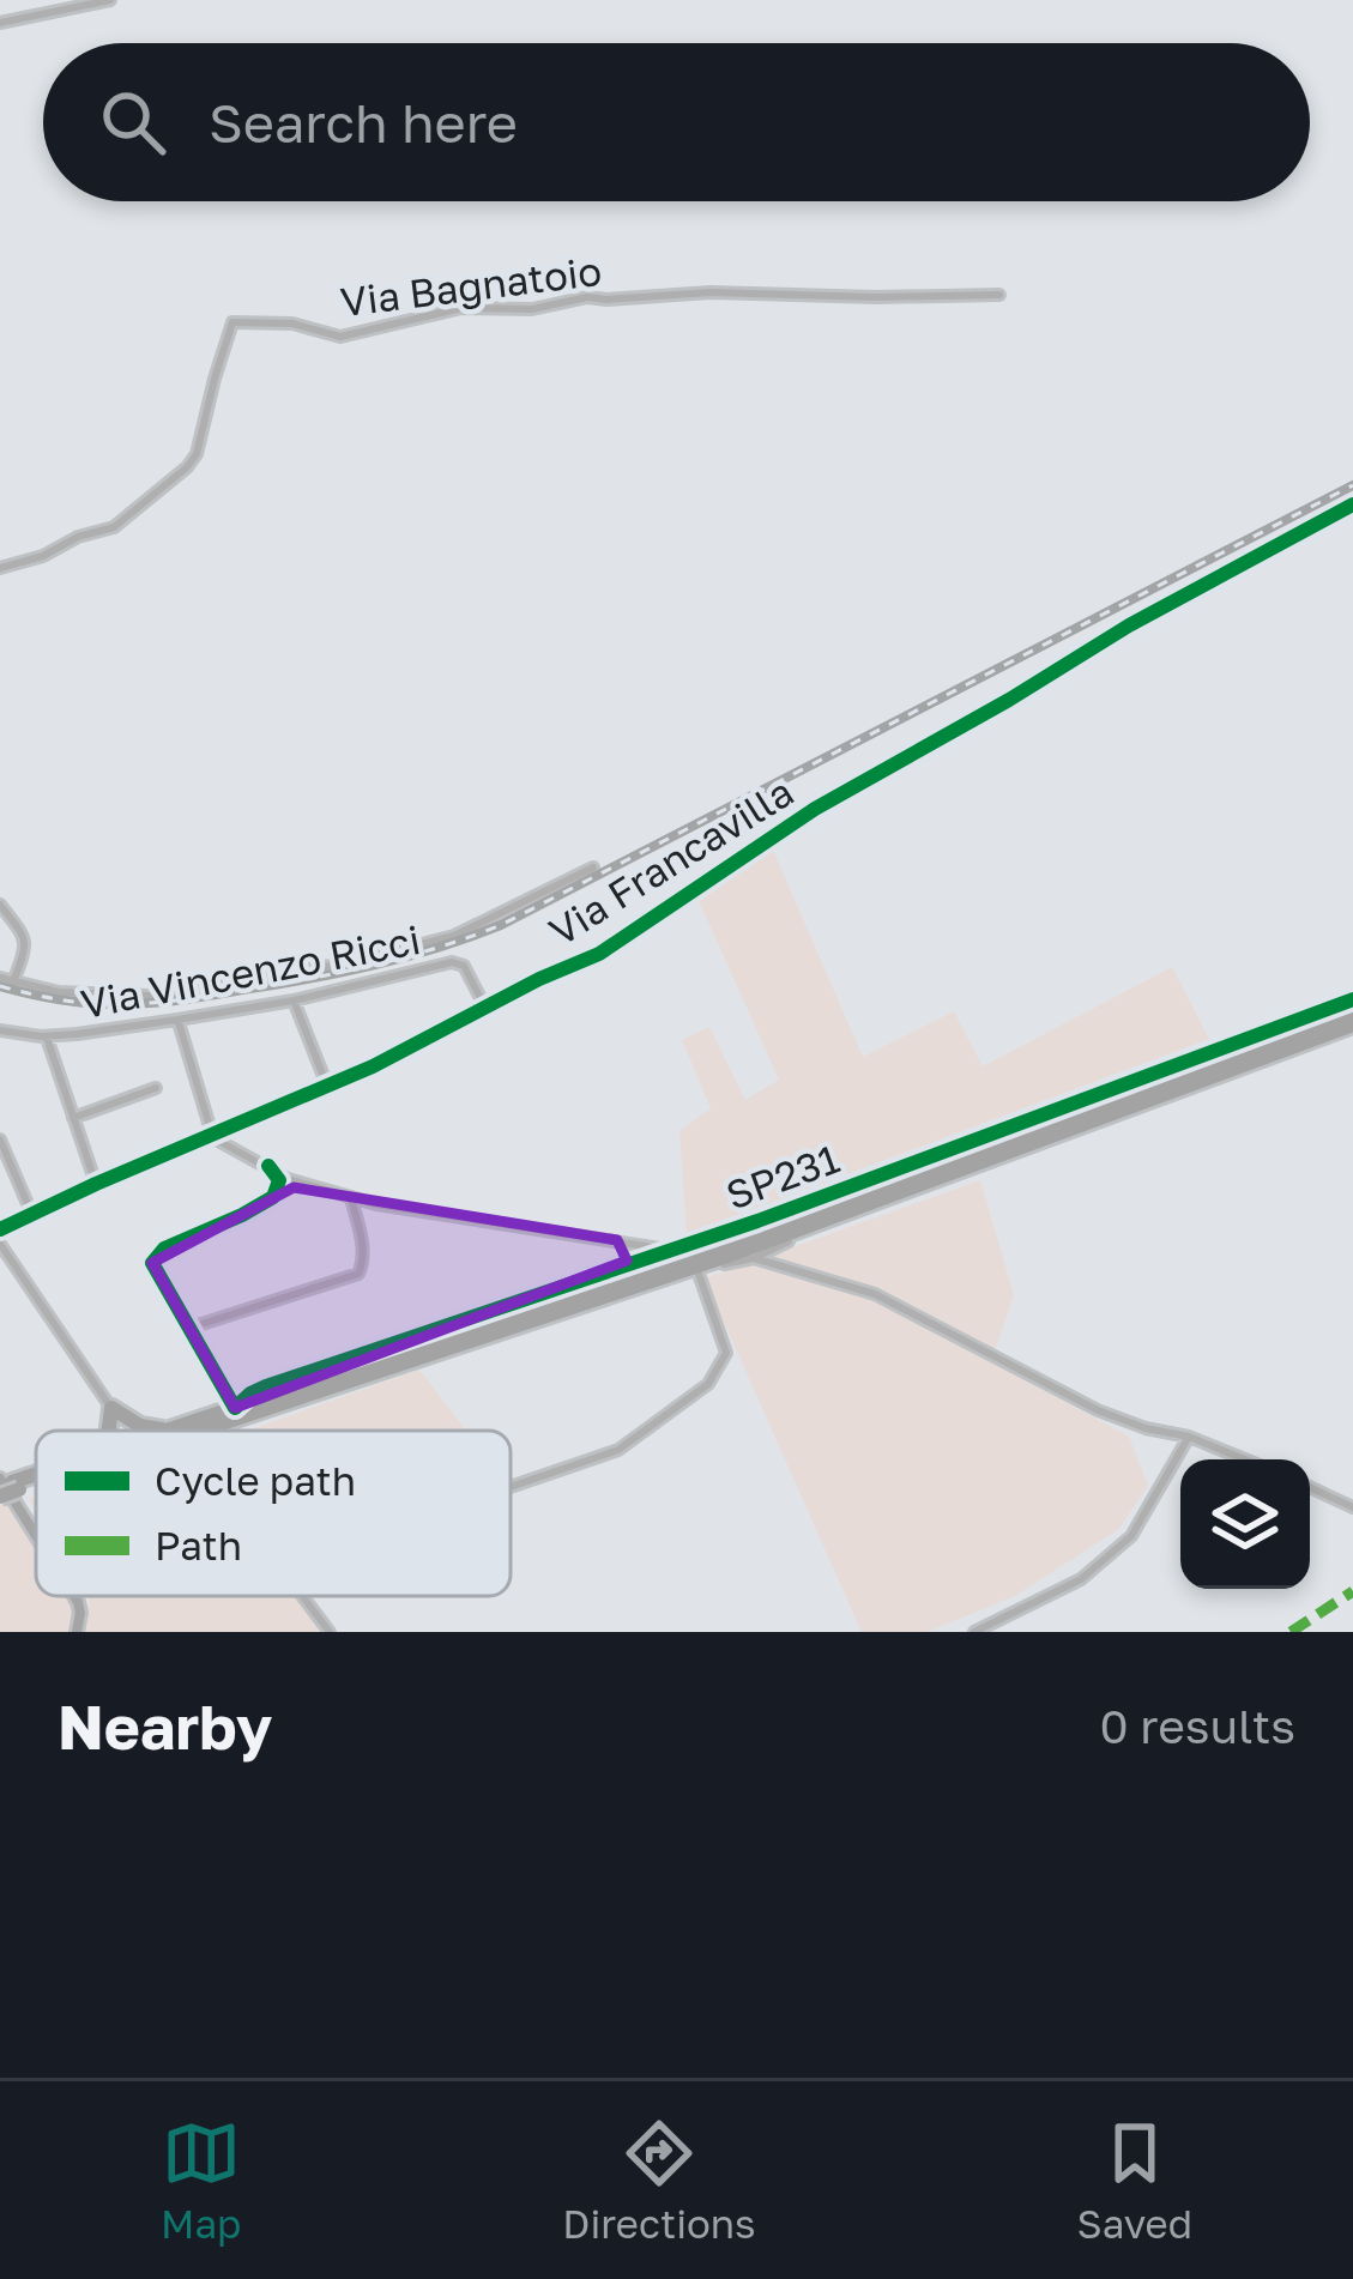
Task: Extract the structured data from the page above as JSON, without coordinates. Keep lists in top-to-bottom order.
{
  "streets": {
    "highway": ["SP231"],
    "street": ["Via Bagnatoio", "Via Francavilla", "Via Vincenzo Ricci"]
  },
  "crossings": [
    ["Via Francavilla", "Via Vincenzo Ricci"]
  ],
  "legend": ["Cycle path", "Path"],
  "page": {
    "search": "Search here",
    "heading": ["Nearby", "0 results"],
    "nav": ["Map", "Directions", "Saved"]
  }
}
